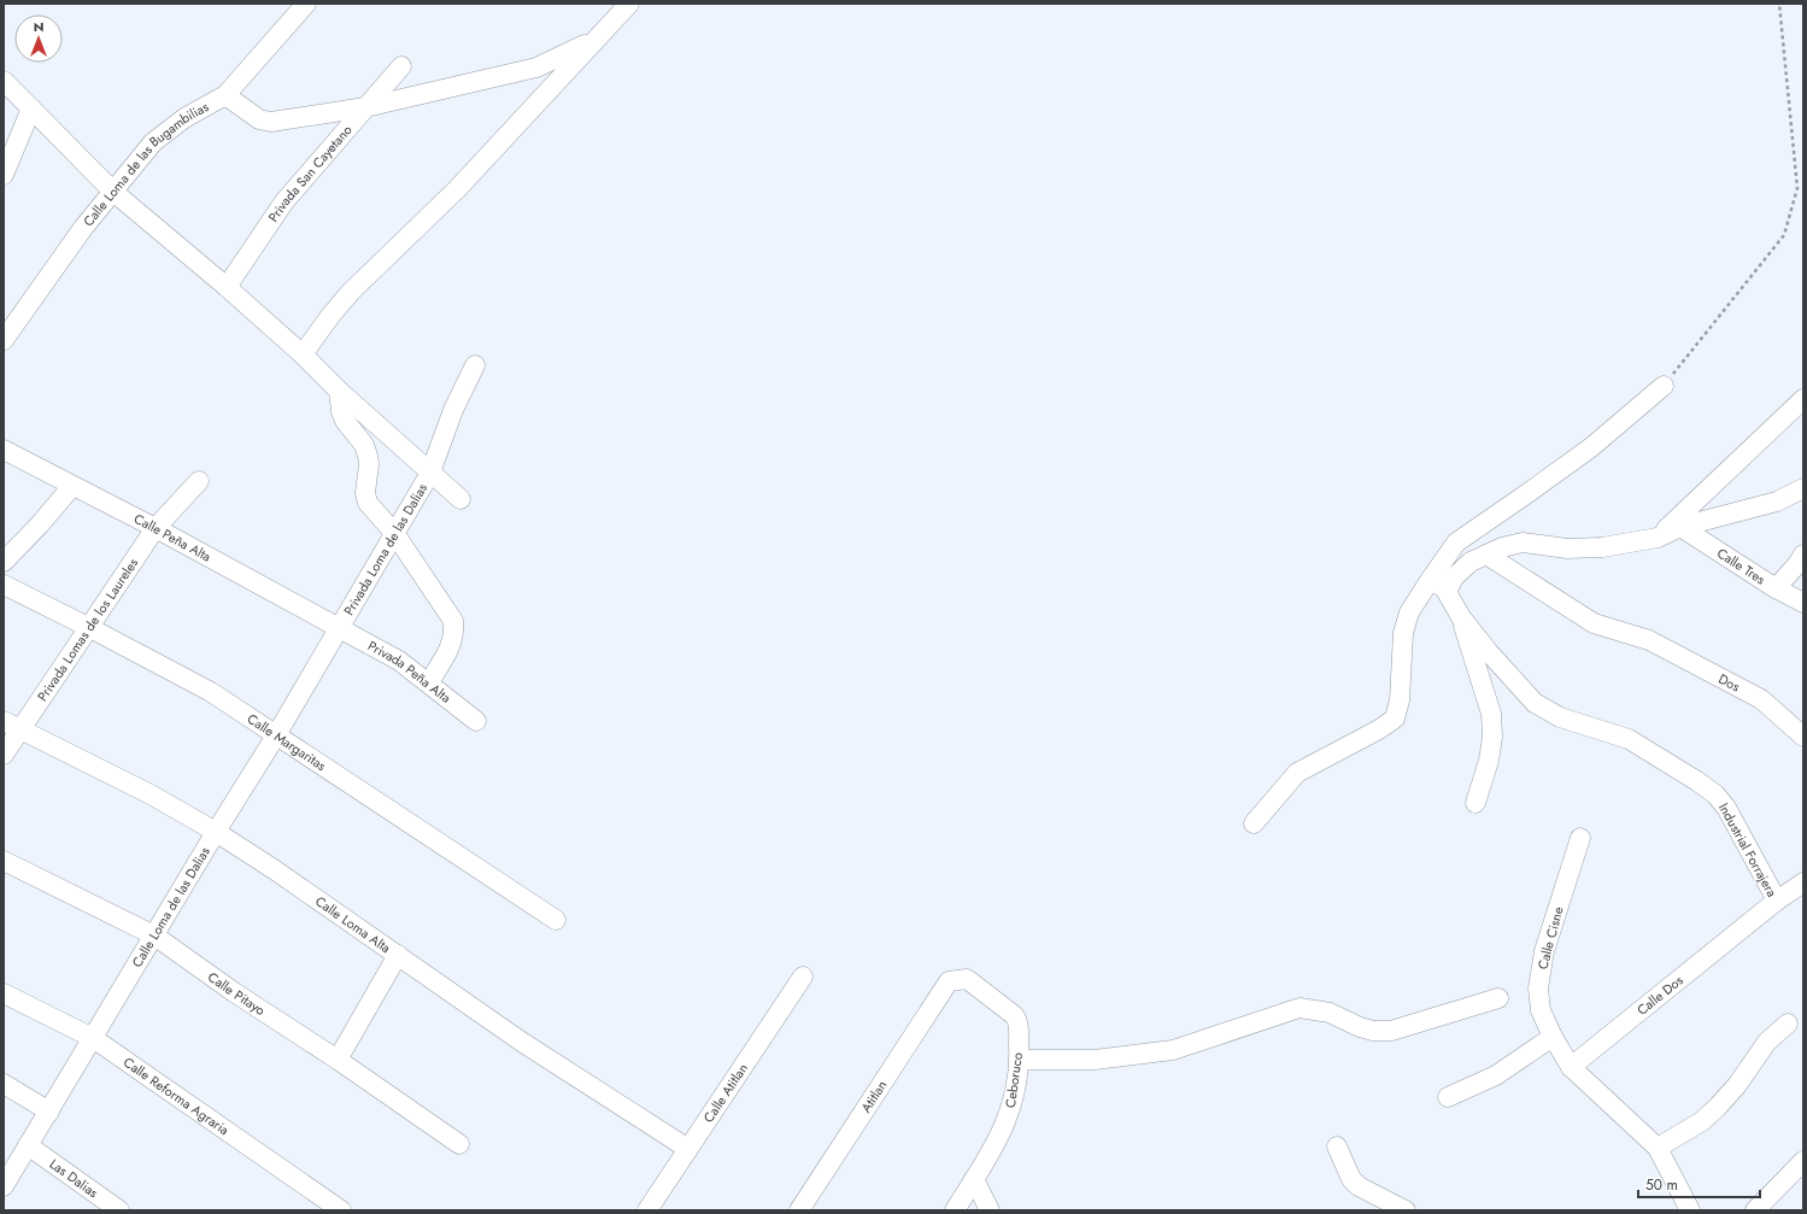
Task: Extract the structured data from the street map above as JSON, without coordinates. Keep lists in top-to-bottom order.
{
  "streets": {
    "street": [
      "Calle Loma de las Bugambilias",
      "Privada San Cayetano",
      "Calle Peña Alta",
      "Privada Loma de las Dalias",
      "Calle Tres",
      "Privada Lomas de los Laureles",
      "Privada Peña Alta",
      "Dos",
      "Calle Margaritas",
      "Industrial Forrajera",
      "Calle Loma de las Dalias",
      "Calle Loma Alta",
      "Calle Cisne",
      "Calle Pitayo",
      "Calle Dos",
      "Ceboruco",
      "Calle Atitlan",
      "Calle Reforma Agraria",
      "Atitlan",
      "Las Dalias"
    ]
  },
  "crossings": [
    ["Calle Peña Alta", "Privada Loma de las Dalias"],
    ["Calle Peña Alta", "Privada Lomas de los Laureles"],
    ["Calle Peña Alta", "Privada Peña Alta"],
    ["Calle Peña Alta", "Calle Loma de las Dalias"],
    ["Privada Loma de las Dalias", "Privada Peña Alta"],
    ["Privada Loma de las Dalias", "Calle Loma de las Dalias"],
    ["Privada Lomas de los Laureles", "Calle Margaritas"],
    ["Privada Lomas de los Laureles", "Calle Loma Alta"],
    ["Privada Peña Alta", "Calle Loma de las Dalias"],
    ["Calle Margaritas", "Calle Loma de las Dalias"],
    ["Industrial Forrajera", "Calle Dos"],
    ["Calle Loma de las Dalias", "Calle Loma Alta"],
    ["Calle Loma de las Dalias", "Calle Pitayo"],
    ["Calle Loma de las Dalias", "Calle Reforma Agraria"],
    ["Calle Loma de las Dalias", "Las Dalias"],
    ["Calle Loma Alta", "Calle Atitlan"],
    ["Ceboruco", "Atitlan"]
  ],
  "scale_bar": "50 m",
  "north": "top"
}
